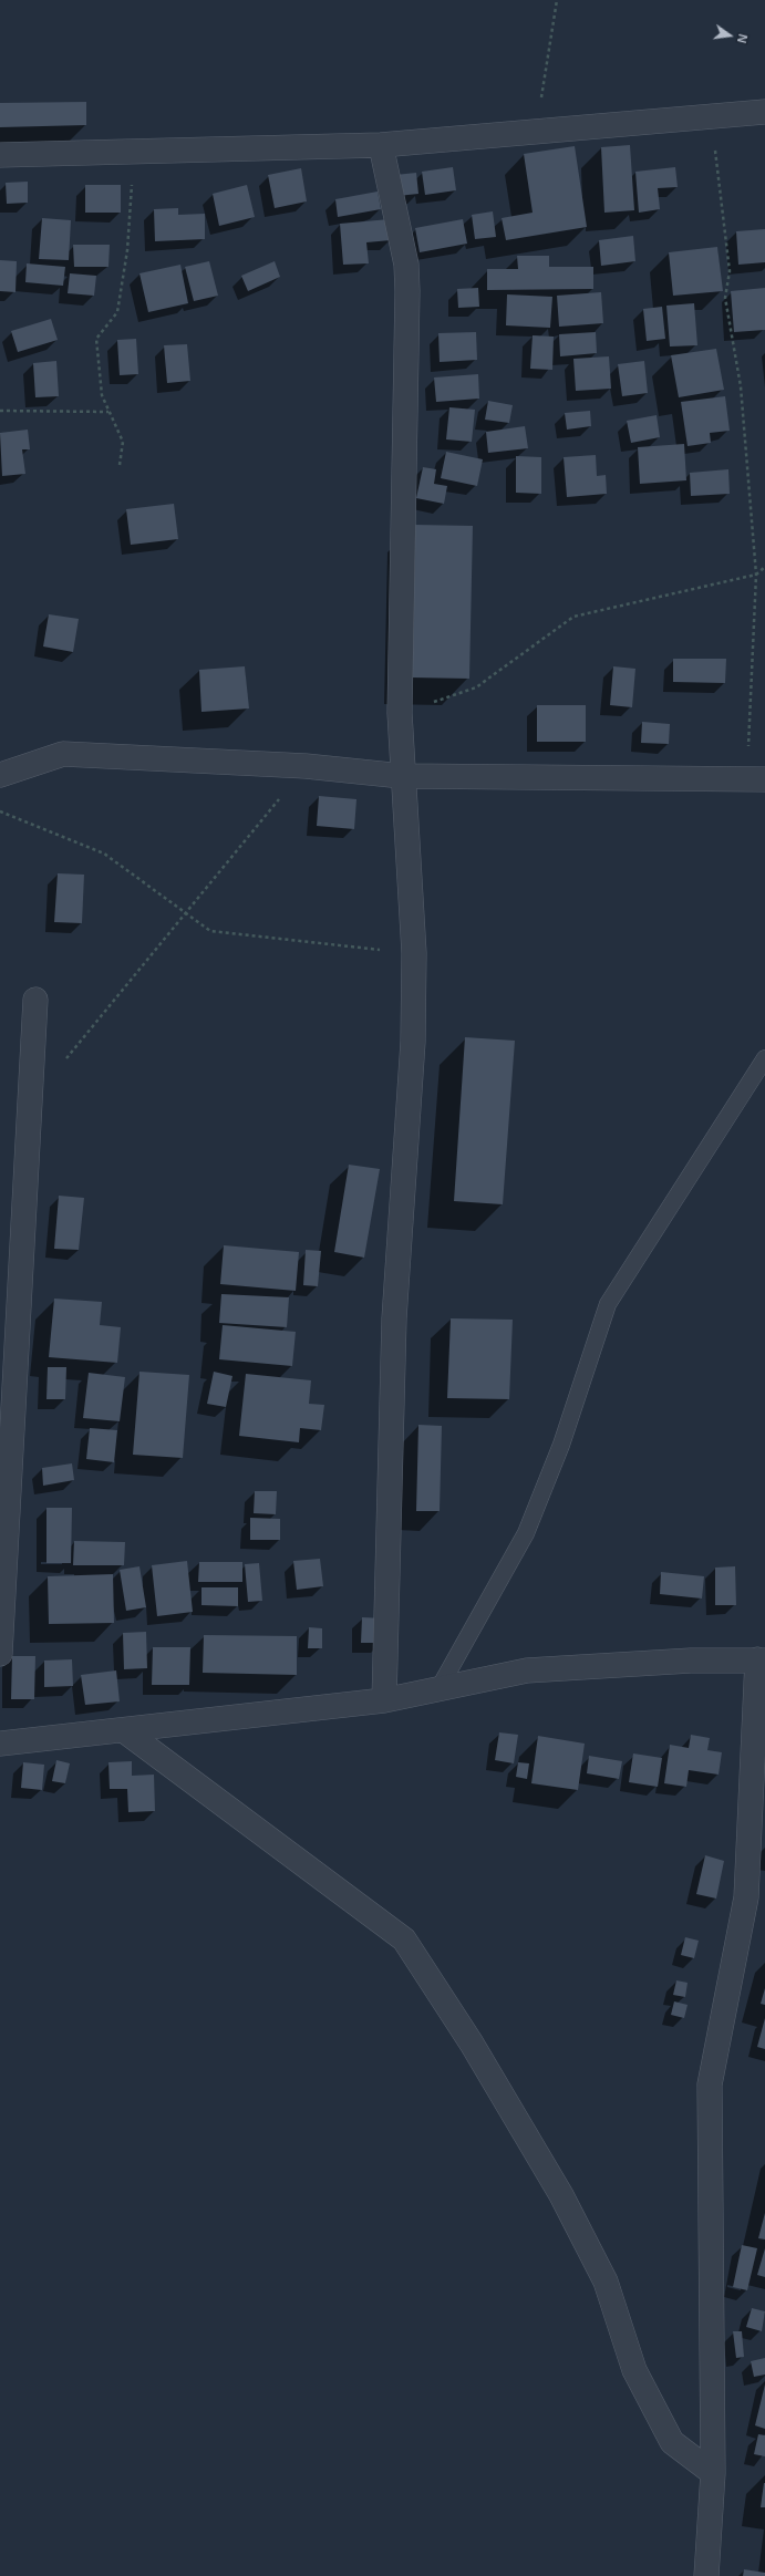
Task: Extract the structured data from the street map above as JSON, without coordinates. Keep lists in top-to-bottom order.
{
  "north": "right"
}
